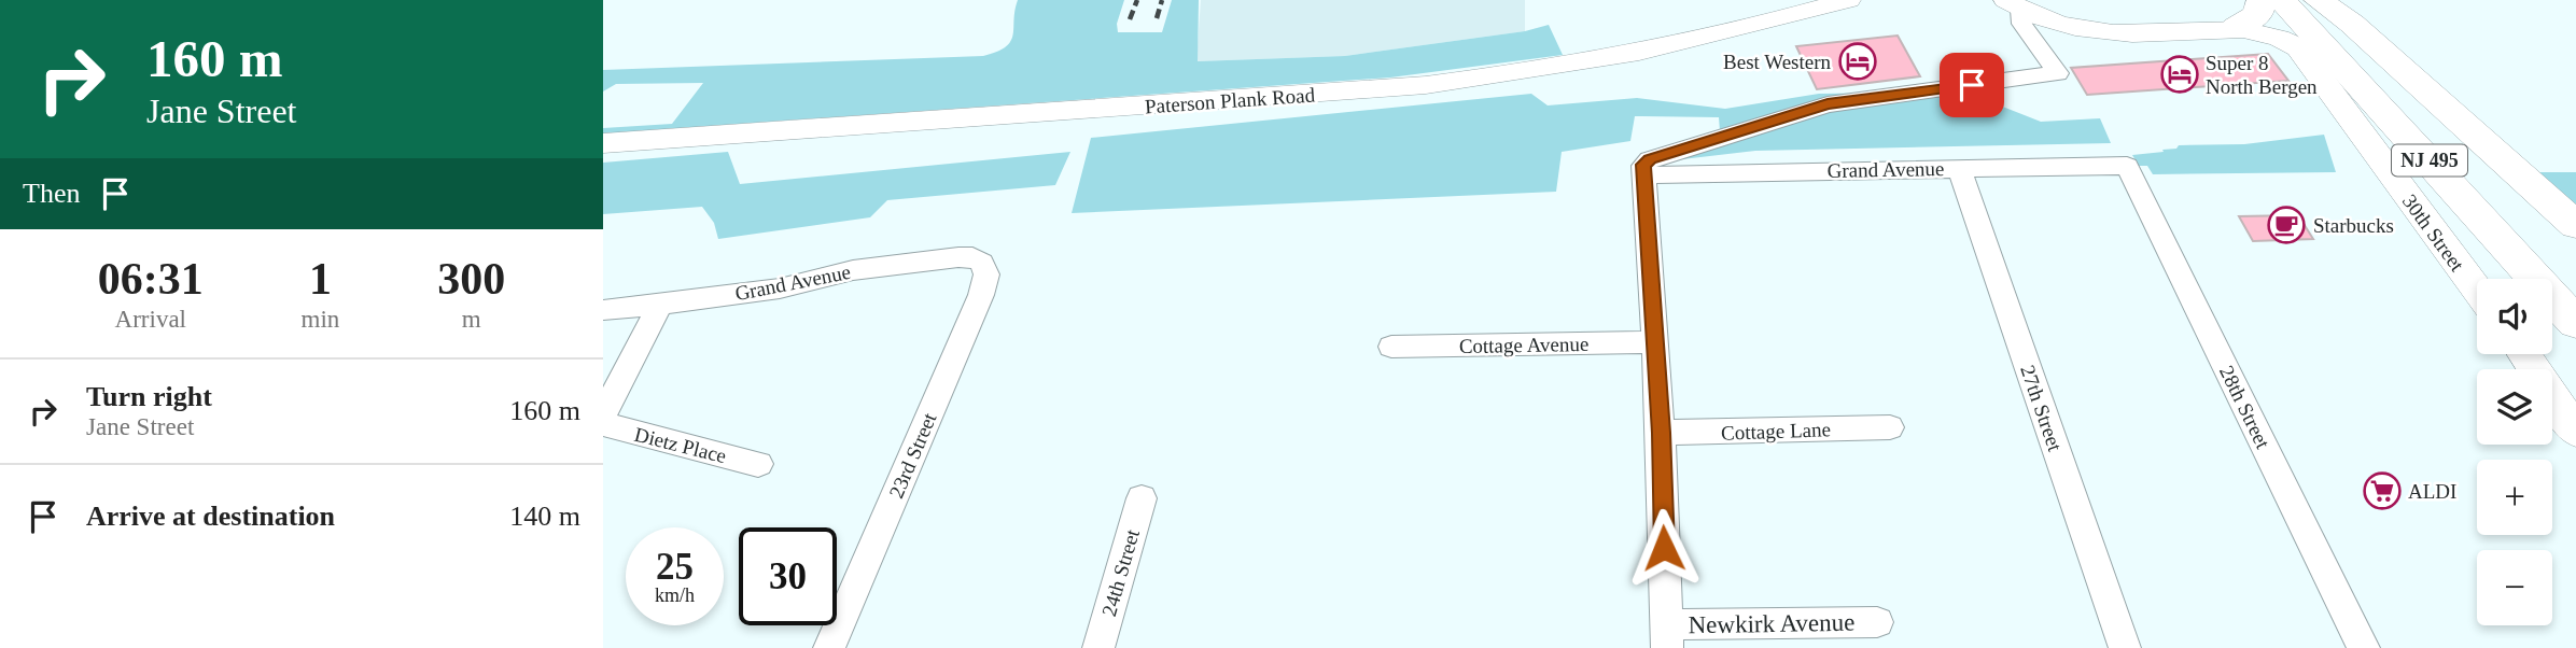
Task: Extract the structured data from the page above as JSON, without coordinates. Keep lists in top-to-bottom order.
{
  "streets": {
    "highway": ["NJ 495"],
    "main road": ["Paterson Plank Road", "30th Street"],
    "street": [
      "Grand Avenue",
      "Cottage Avenue",
      "28th Street",
      "27th Street",
      "Cottage Lane",
      "Dietz Place",
      "23rd Street",
      "24th Street",
      "Newkirk Avenue"
    ]
  },
  "crossings": [
    ["Grand Avenue", "28th Street"],
    ["Grand Avenue", "27th Street"],
    ["Grand Avenue", "23rd Street"]
  ],
  "places": {
    "hotel": ["Best Western", "Super 8 North Bergen"],
    "cafe": ["Starbucks"],
    "supermarket": ["ALDI"]
  },
  "page": {
    "turn": ["160 m", "Jane Street"],
    "then": "Then",
    "eta": [
      "06:31",
      "Arrival",
      "1",
      "min",
      "300",
      "m"
    ],
    "map_buttons": ["+", "−"],
    "list": [
      {
        "name": "Turn right",
        "note": "Jane Street",
        "value": "160 m"
      },
      {
        "name": "Arrive at destination",
        "value": "140 m"
      }
    ],
    "speed": "25 km/h",
    "limit": "30"
  }
}
